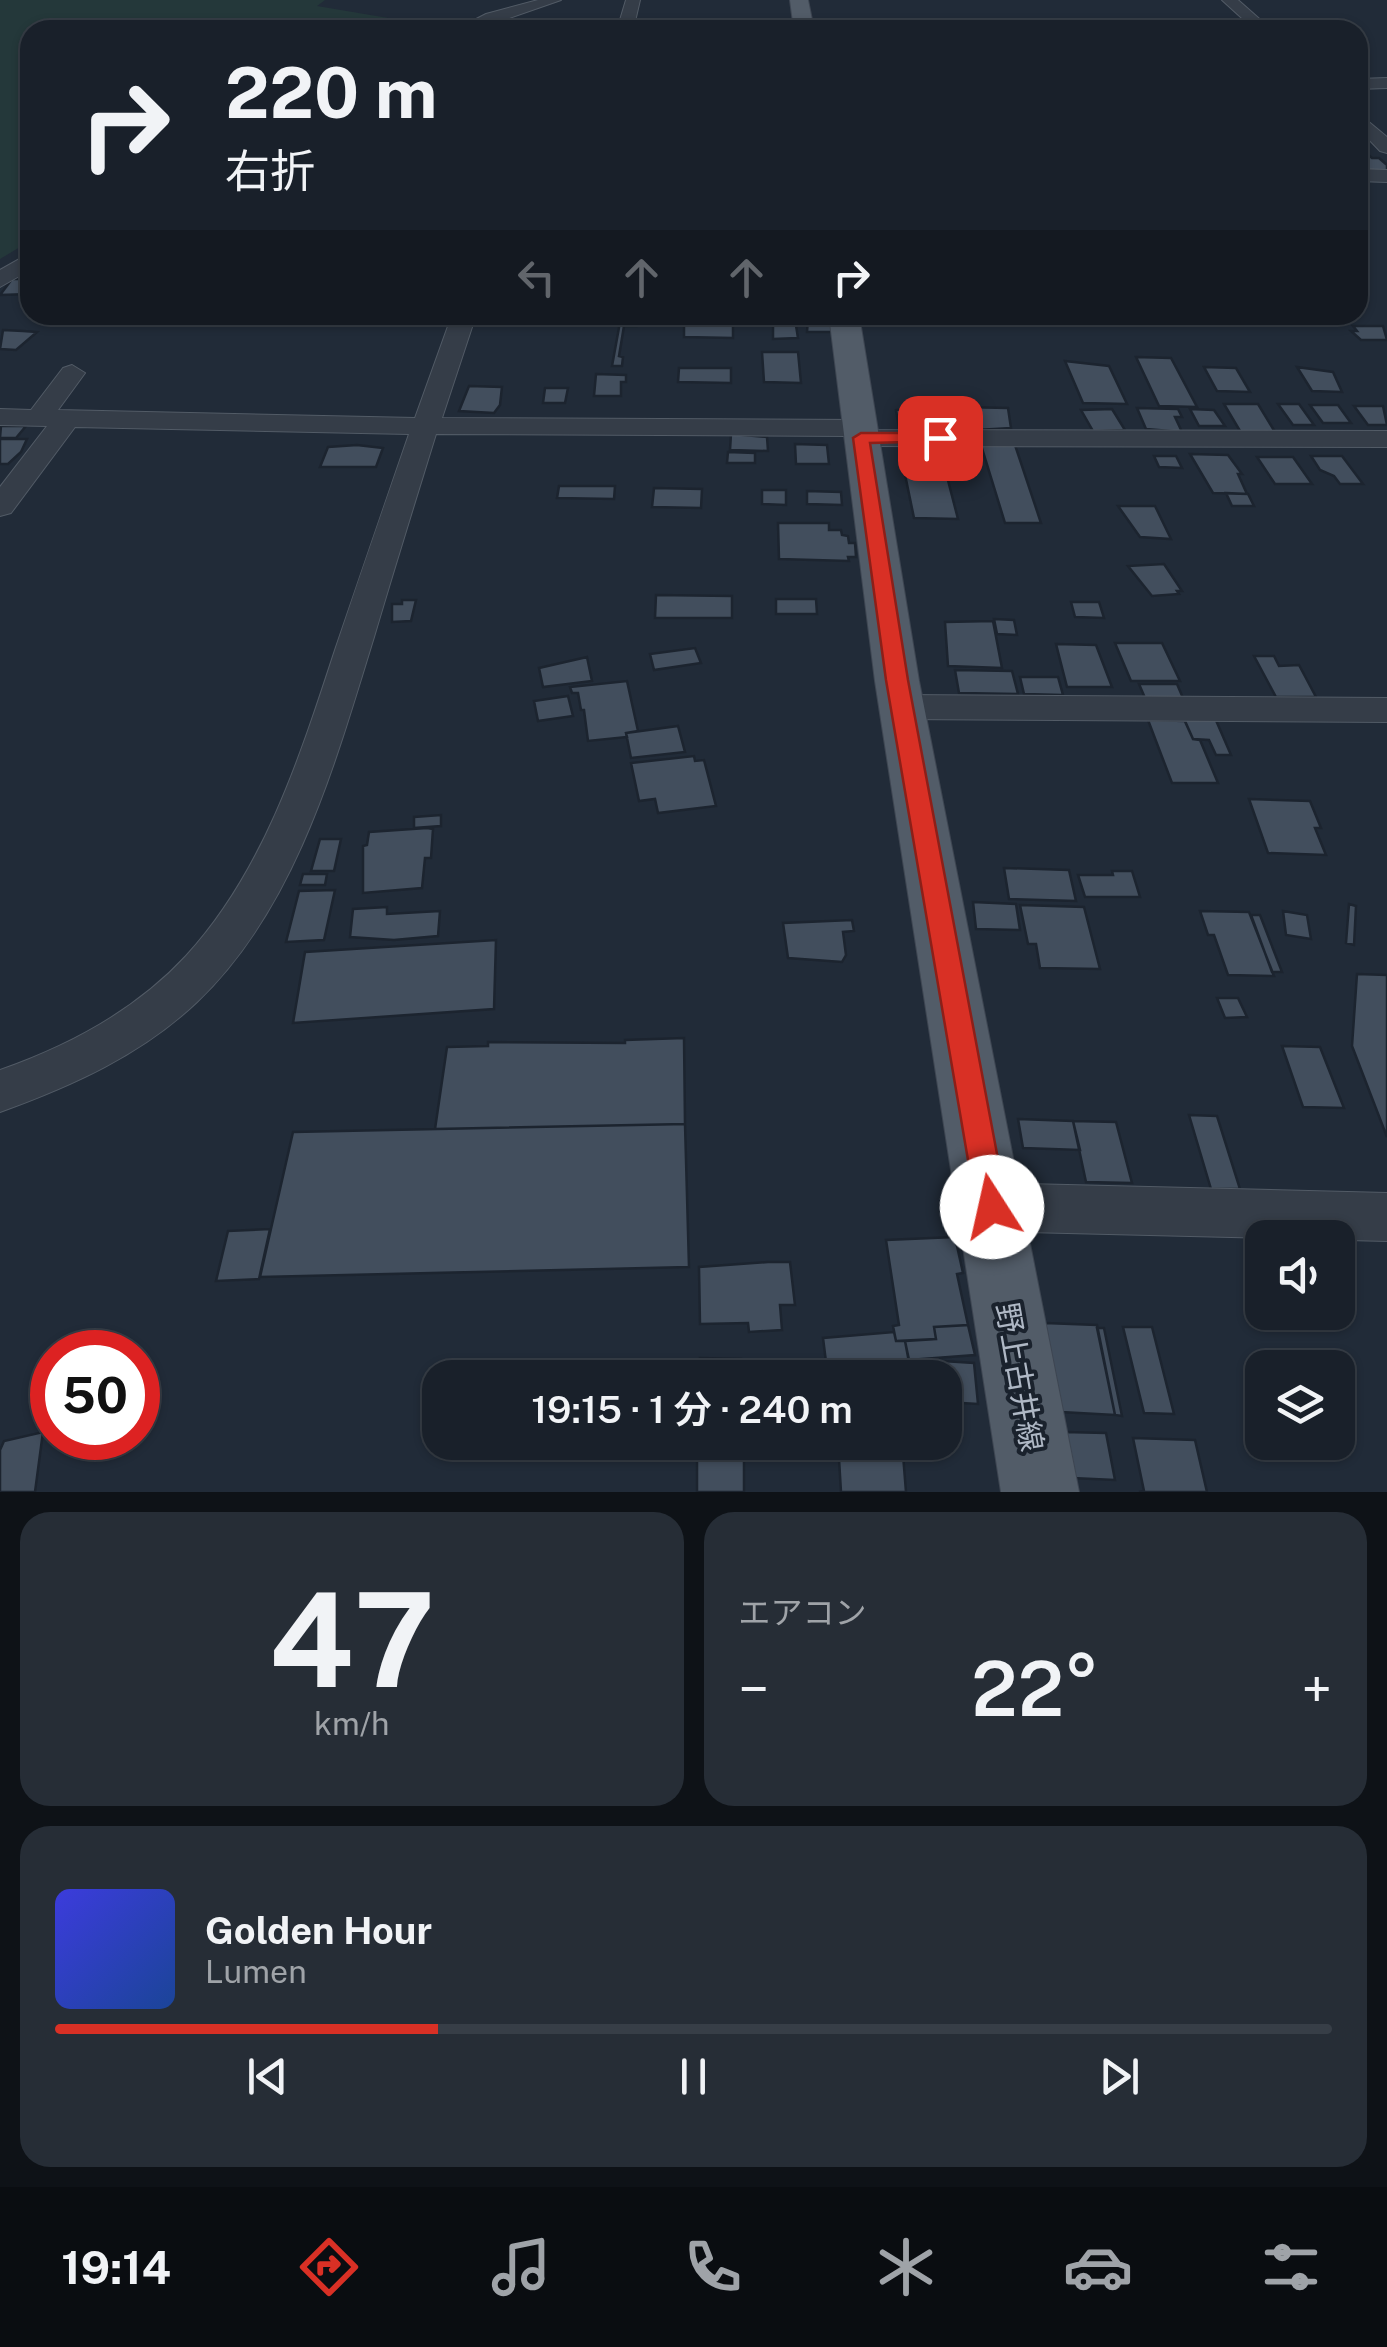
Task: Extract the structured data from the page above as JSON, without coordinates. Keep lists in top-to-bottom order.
{
  "streets": {
    "main road": ["野上古井線"]
  },
  "page": {
    "turn": ["220 m", "右折"],
    "limit": "50",
    "trip": "19:15 · 1 分 · 240 m",
    "tile": [
      ["47", "km/h"],
      "エアコン"
    ],
    "heat": ["−", "22°", "+"],
    "song": ["Golden Hour", "Lumen"],
    "tabs": "19:14"
  }
}
